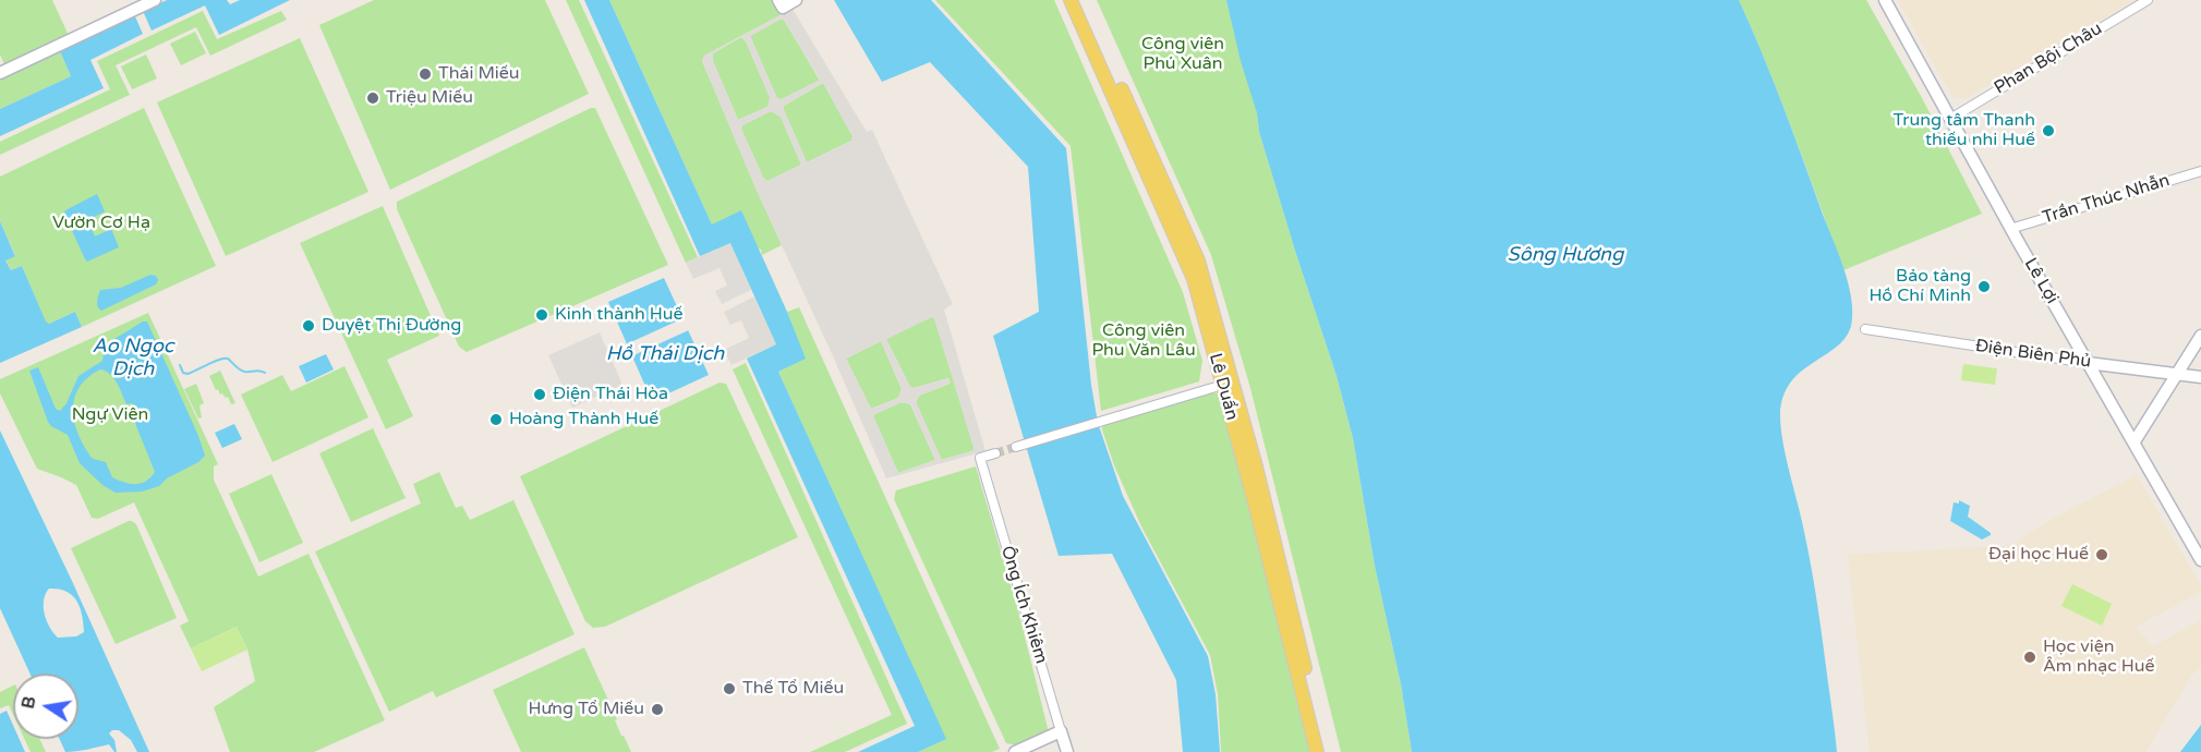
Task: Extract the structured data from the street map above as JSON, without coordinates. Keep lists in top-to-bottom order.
{
  "streets": {
    "main road": [
      "Lê Lợi",
      "Điện Biên Phủ",
      "Lê Duẩn",
      "Ông Ích Khiêm"
    ],
    "street": ["Phan Bội Châu", "Trần Thúc Nhẫn"]
  },
  "crossings": [
    ["Phan Bội Châu", "Lê Lợi"],
    ["Trần Thúc Nhẫn", "Lê Lợi"],
    ["Lê Lợi", "Điện Biên Phủ"]
  ],
  "water": ["Sông Hương", "Ao Ngọc Dịch", "Hồ Thái Dịch"],
  "parks": [
    "Công viên Phú Xuân",
    "Vườn Cơ Hạ",
    "Công viên Phu Văn Lâu",
    "Ngự Viên"
  ],
  "places": [
    "Thái Miếu",
    "Triệu Miếu",
    "Trung tâm Thanh thiếu nhi Huế",
    "Bảo tàng Hồ Chí Minh",
    "Kinh thành Huế",
    "Duyệt Thị Đường",
    "Điện Thái Hòa",
    "Hoàng Thành Huế",
    "Đại học Huế",
    "Học viện Âm nhạc Huế",
    "Thế Tổ Miếu",
    "Hưng Tổ Miếu"
  ],
  "north": "left"
}
